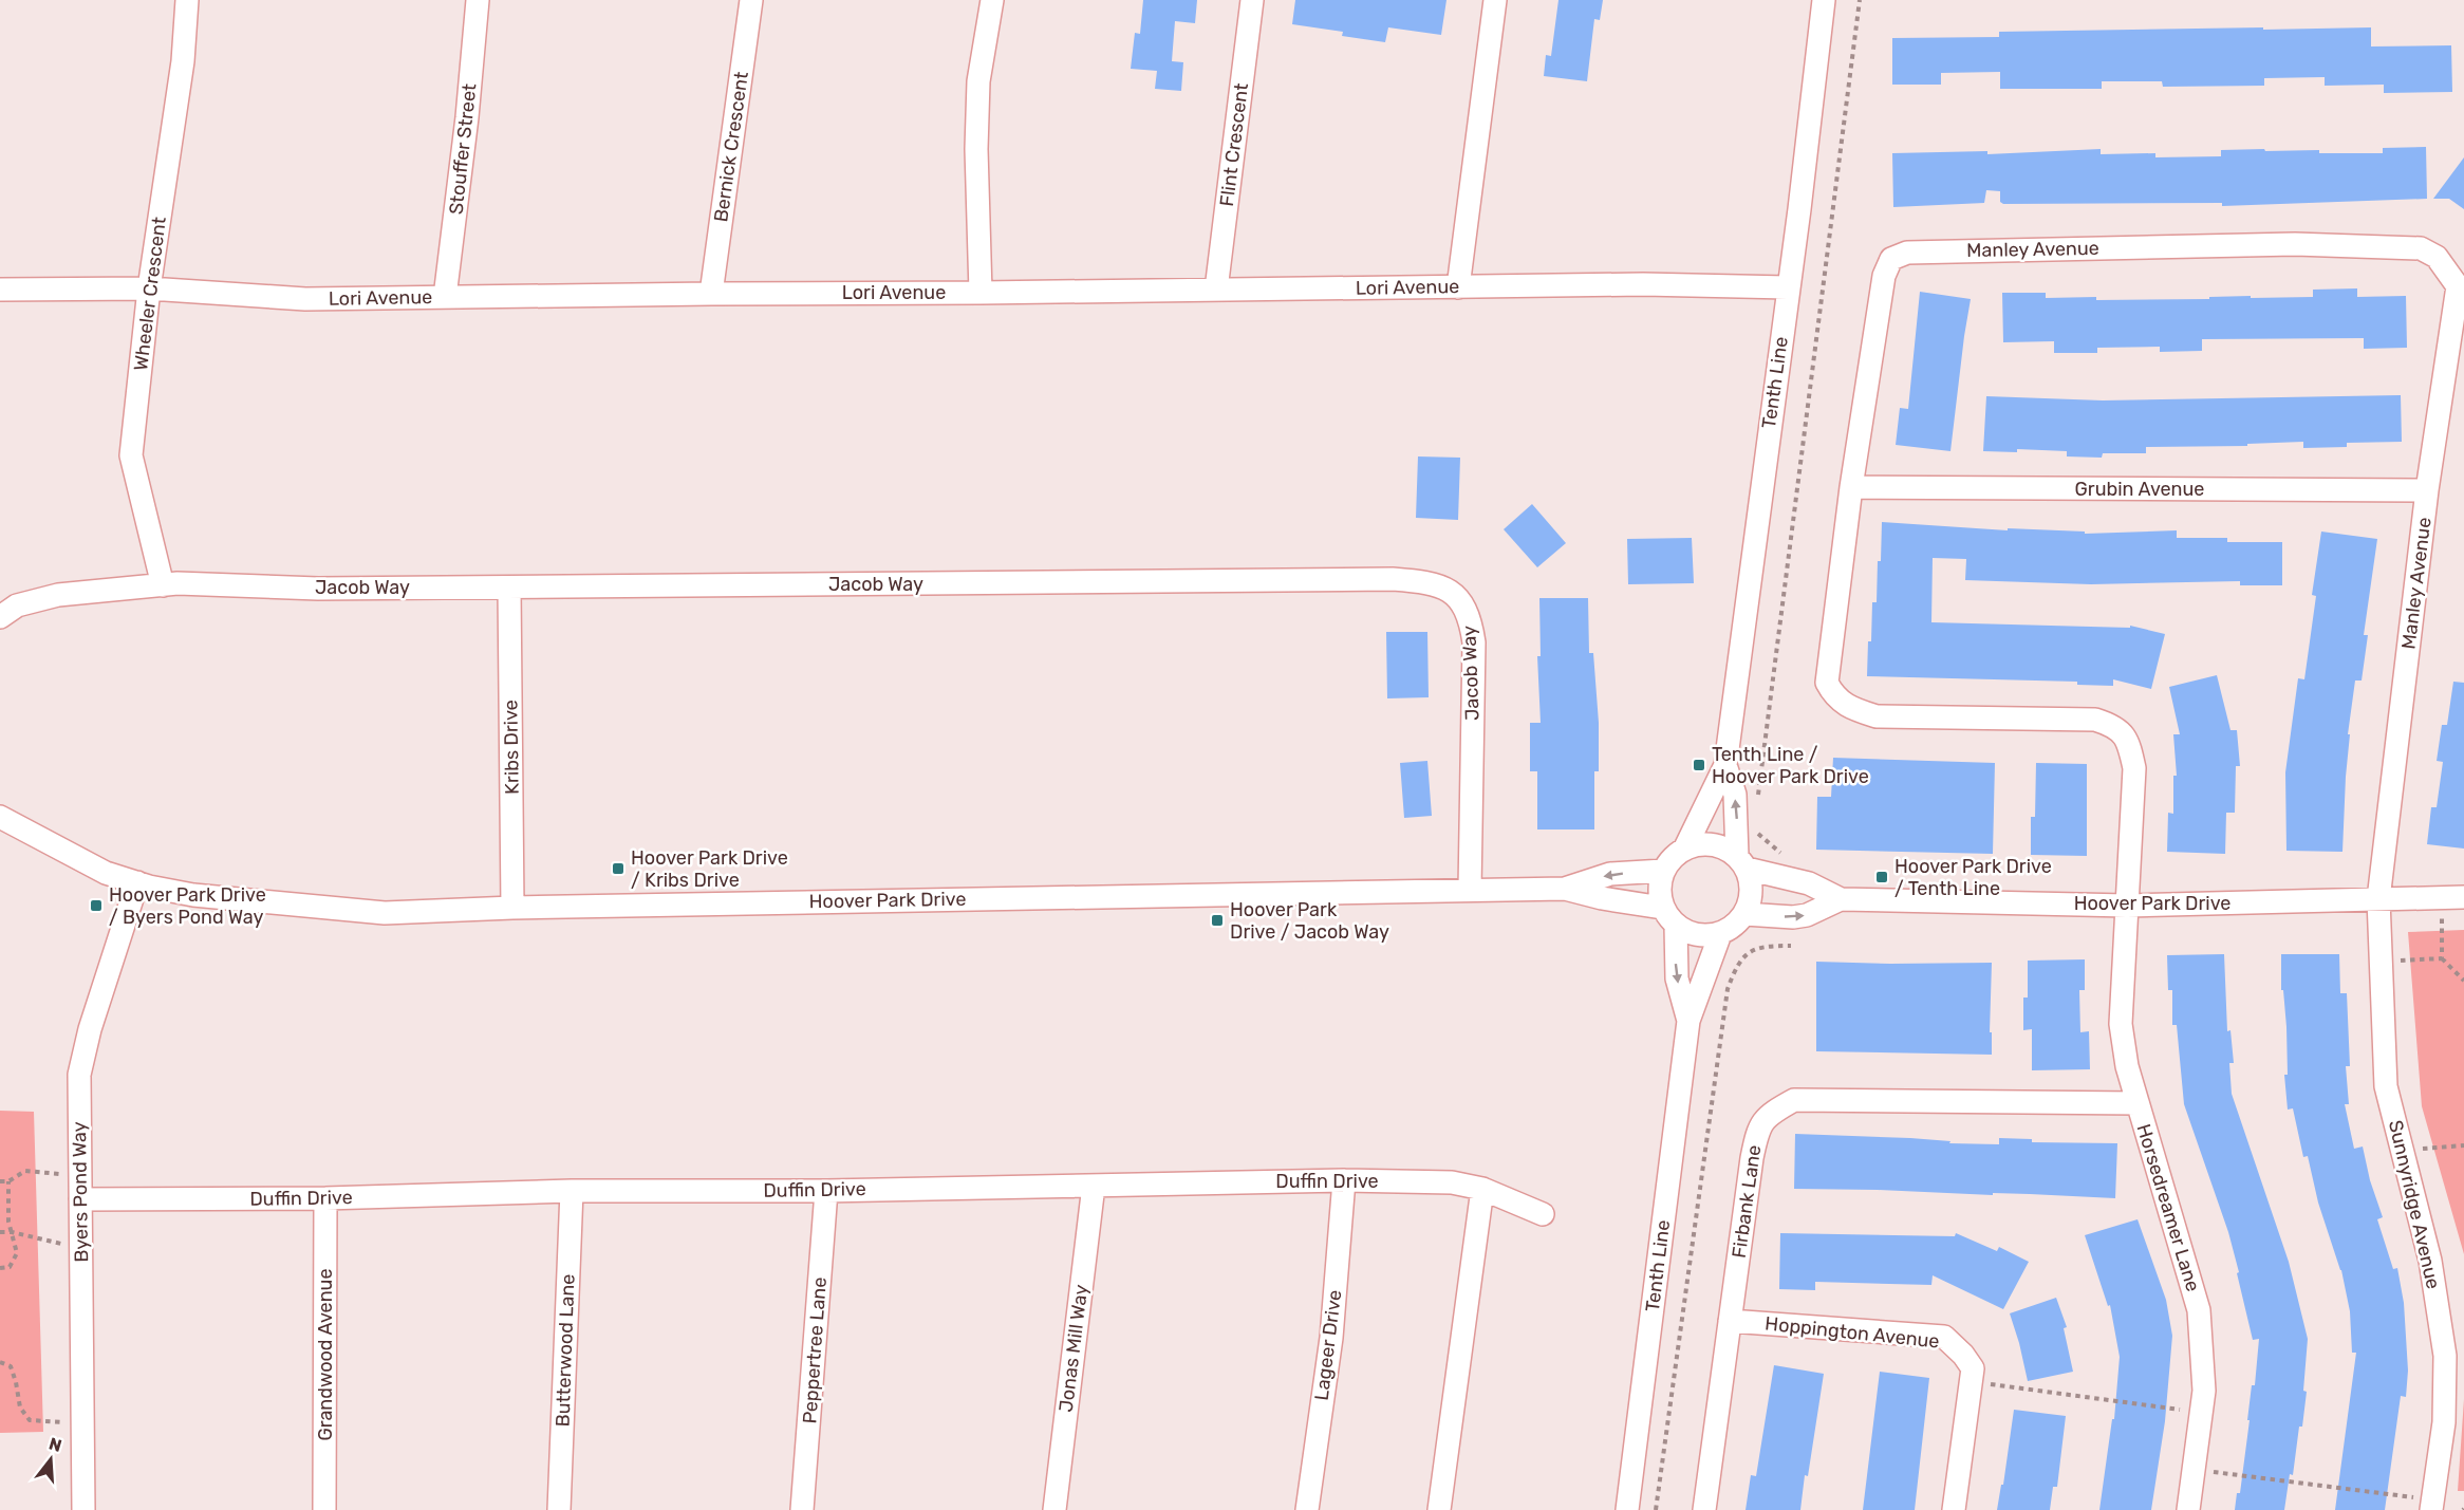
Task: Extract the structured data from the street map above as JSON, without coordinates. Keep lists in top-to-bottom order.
{
  "streets": {
    "street": [
      "Flint Crescent",
      "Bernick Crescent",
      "Stouffer Street",
      "Manley Avenue",
      "Lori Avenue",
      "Wheeler Crescent",
      "Tenth Line",
      "Grubin Avenue",
      "Jacob Way",
      "Kribs Drive",
      "Hoover Park Drive",
      "Duffin Drive",
      "Byers Pond Way",
      "Firbank Lane",
      "Sunnyridge Avenue",
      "Horsedreamer Lane",
      "Hoppington Avenue",
      "Lageer Drive",
      "Jonas Mill Way",
      "Butterwood Lane",
      "Peppertree Lane",
      "Grandwood Avenue"
    ]
  },
  "crossings": [
    ["Flint Crescent", "Lori Avenue"],
    ["Bernick Crescent", "Lori Avenue"],
    ["Stouffer Street", "Lori Avenue"],
    ["Manley Avenue", "Grubin Avenue"],
    ["Manley Avenue", "Hoover Park Drive"],
    ["Manley Avenue", "Sunnyridge Avenue"],
    ["Manley Avenue", "Horsedreamer Lane"],
    ["Lori Avenue", "Wheeler Crescent"],
    ["Lori Avenue", "Tenth Line"],
    ["Wheeler Crescent", "Jacob Way"],
    ["Tenth Line", "Hoover Park Drive"],
    ["Jacob Way", "Kribs Drive"],
    ["Jacob Way", "Hoover Park Drive"],
    ["Kribs Drive", "Hoover Park Drive"],
    ["Hoover Park Drive", "Byers Pond Way"],
    ["Hoover Park Drive", "Sunnyridge Avenue"],
    ["Hoover Park Drive", "Horsedreamer Lane"],
    ["Duffin Drive", "Byers Pond Way"],
    ["Duffin Drive", "Lageer Drive"],
    ["Duffin Drive", "Jonas Mill Way"],
    ["Duffin Drive", "Butterwood Lane"],
    ["Duffin Drive", "Peppertree Lane"],
    ["Duffin Drive", "Grandwood Avenue"],
    ["Firbank Lane", "Horsedreamer Lane"],
    ["Firbank Lane", "Hoppington Avenue"]
  ],
  "places": {
    "transit": [
      "Tenth Line / Hoover Park Drive",
      "Hoover Park Drive / Kribs Drive",
      "Hoover Park Drive / Tenth Line",
      "Hoover Park Drive / Byers Pond Way",
      "Hoover Park Drive / Jacob Way"
    ]
  },
  "north": "top"
}
